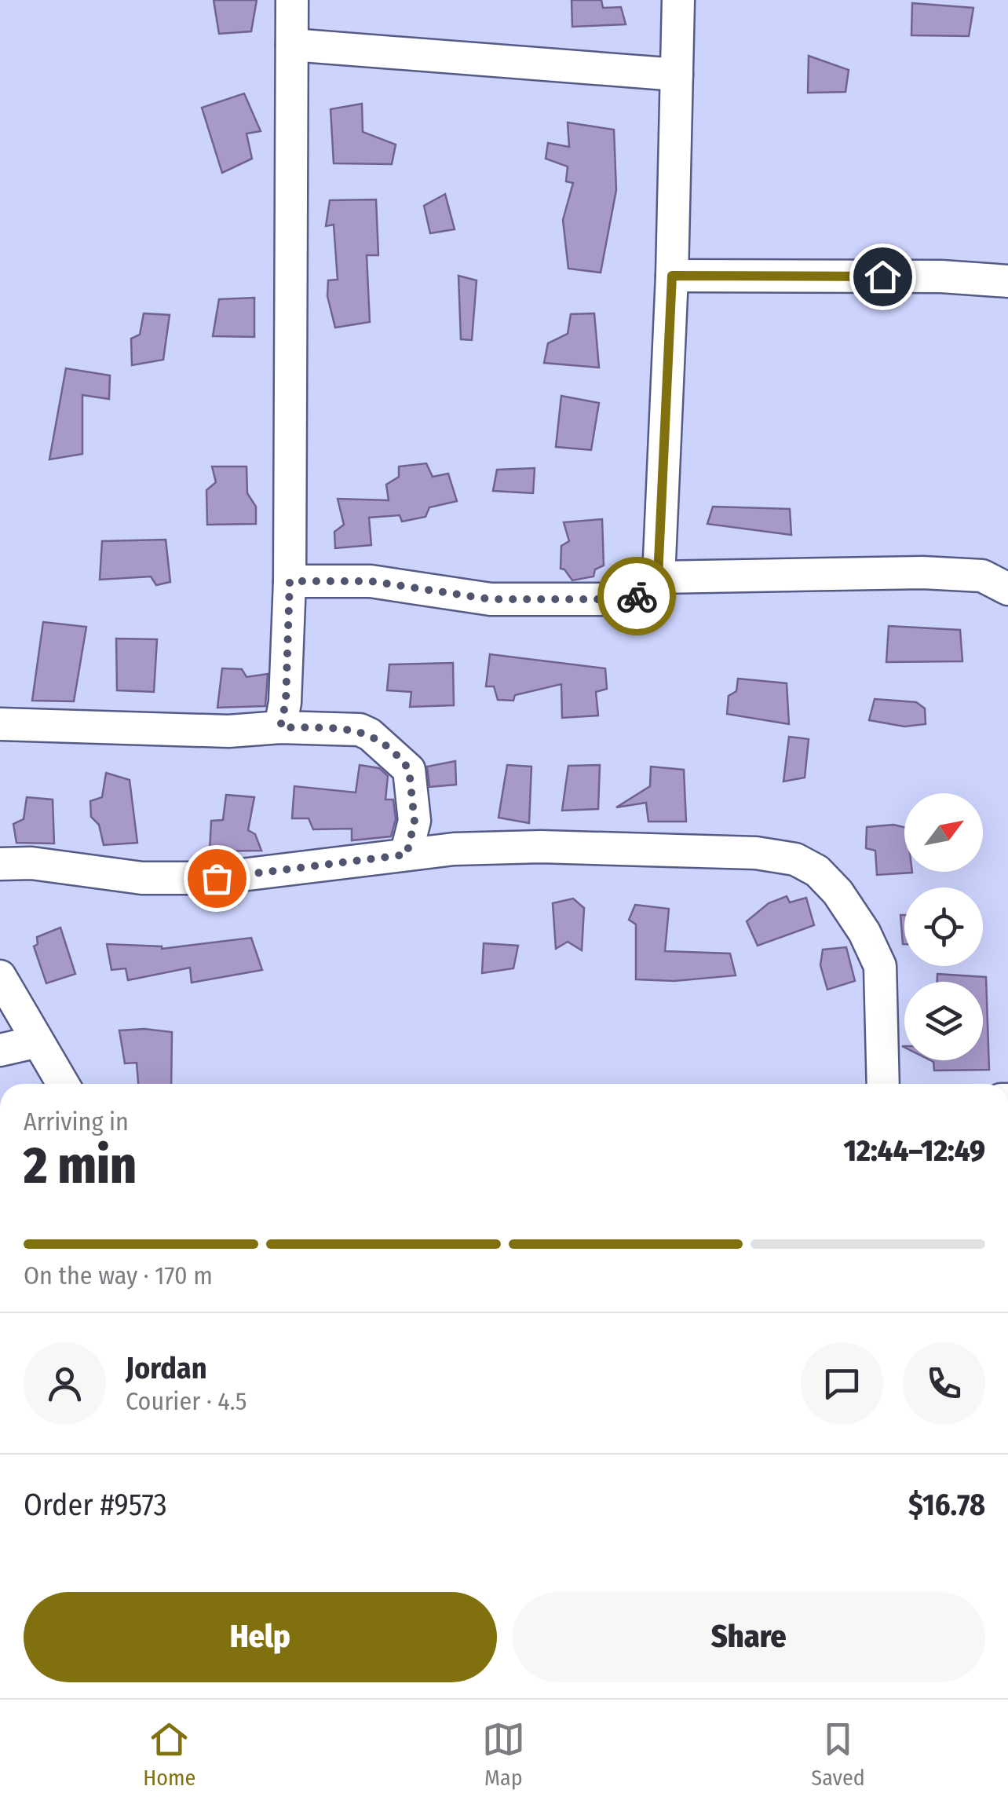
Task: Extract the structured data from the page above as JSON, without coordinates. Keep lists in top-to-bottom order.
{
  "north": "top right",
  "page": {
    "heading": ["2 min", "Arriving in", "12:44–12:49"],
    "panel": [
      "Jordan",
      "Courier · 4.5",
      "Order #9573",
      "$16.78"
    ],
    "bar": "On the way · 170 m",
    "buttons": ["Help", "Share"],
    "tabs": ["Home", "Map", "Saved"]
  }
}
